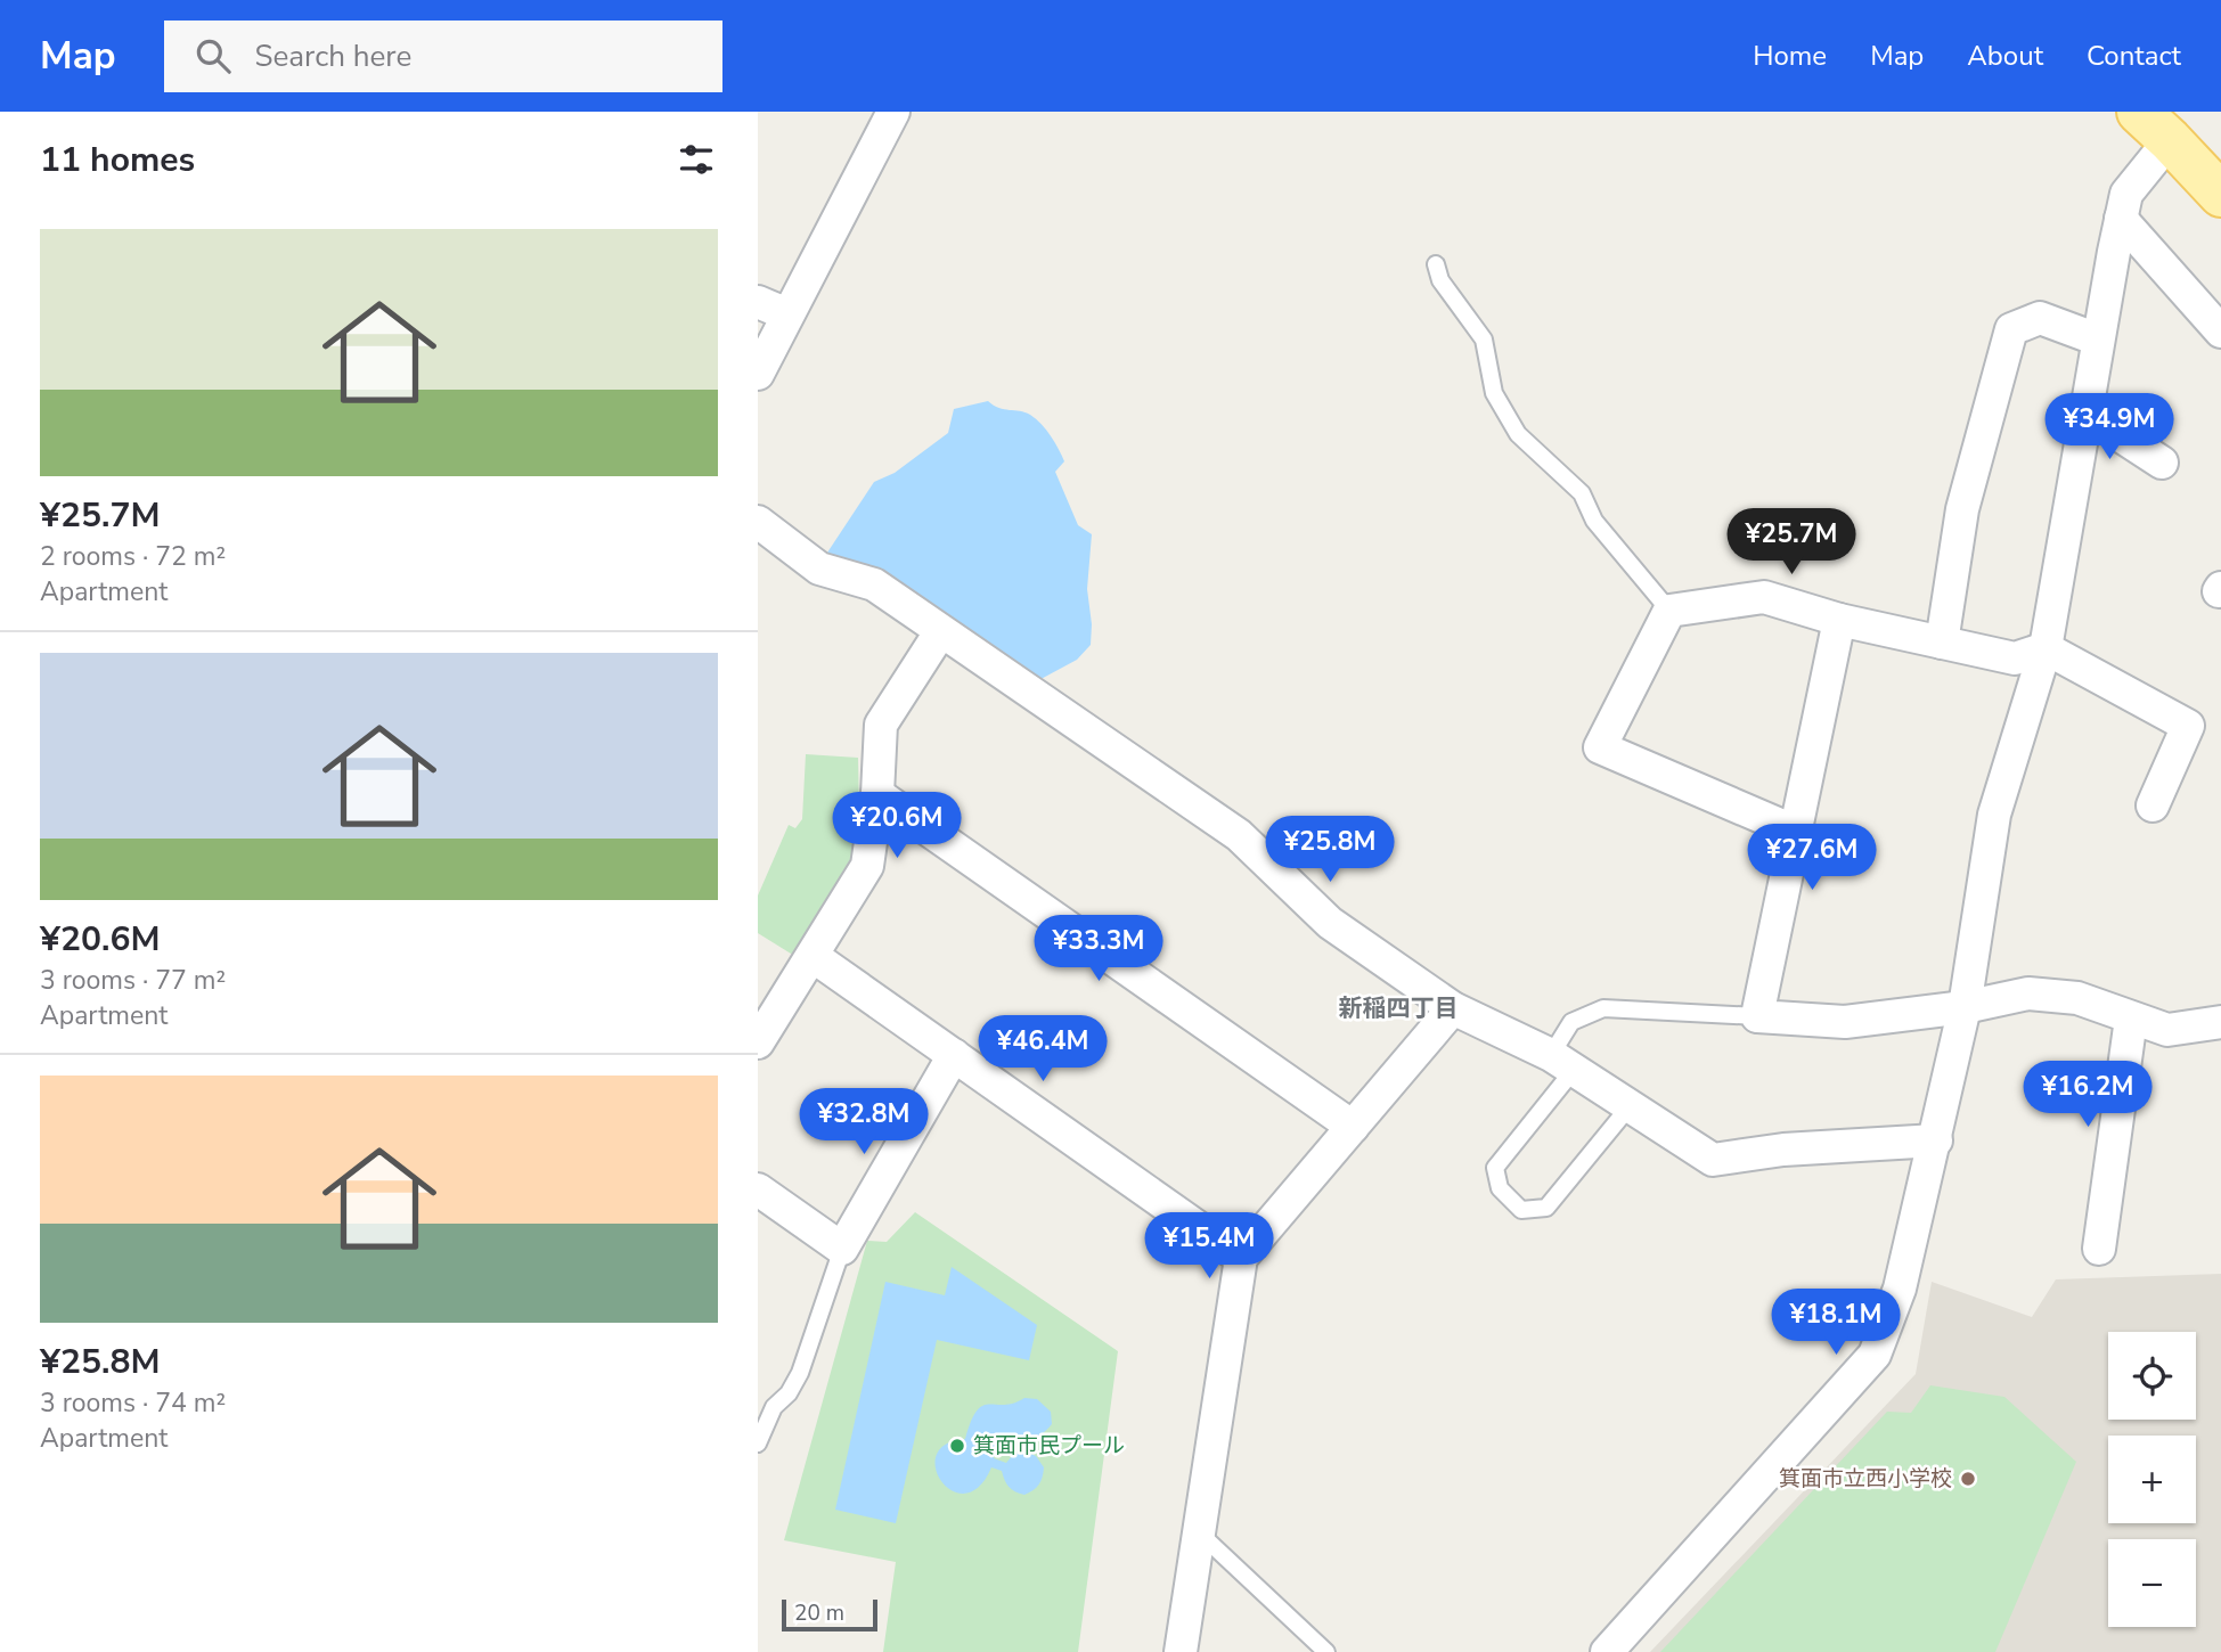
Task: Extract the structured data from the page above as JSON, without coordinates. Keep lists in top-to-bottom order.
{
  "districts": ["新稲四丁目"],
  "places": ["箕面市民プール", "箕面市立西小学校"],
  "scale_bar": "20 m",
  "page": {
    "header": "Map",
    "search": "Search here",
    "nav": [
      "Home",
      "Map",
      "About",
      "Contact"
    ],
    "heading": "11 homes",
    "list": [
      {
        "name": "¥25.7M",
        "note": "2 rooms · 72 m² · Apartment"
      },
      {
        "name": "¥20.6M",
        "note": "3 rooms · 77 m² · Apartment"
      },
      {
        "name": "¥25.8M",
        "note": "3 rooms · 74 m² · Apartment"
      }
    ],
    "price": [
      "¥34.9M",
      "¥25.7M",
      "¥20.6M",
      "¥25.8M",
      "¥27.6M",
      "¥33.3M",
      "¥46.4M",
      "¥16.2M",
      "¥32.8M",
      "¥15.4M",
      "¥18.1M"
    ],
    "map_buttons": ["+", "−"],
    "scale": "20 m"
  }
}
